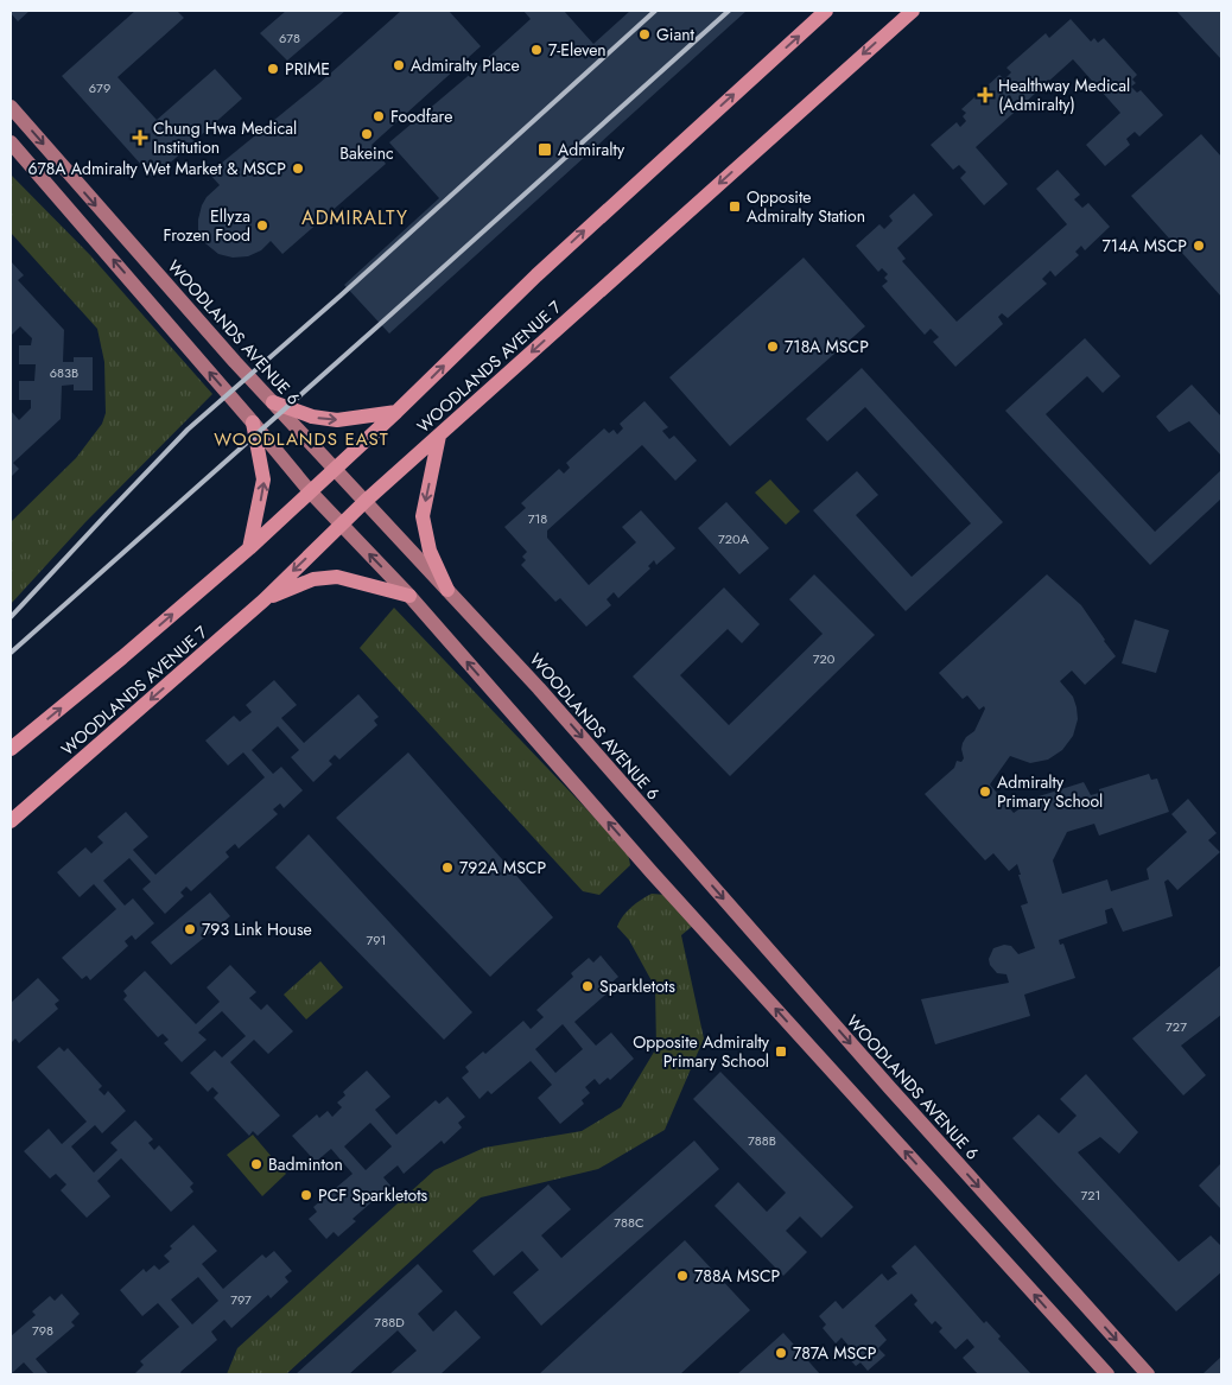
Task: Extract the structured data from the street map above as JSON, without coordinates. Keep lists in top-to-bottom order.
{
  "streets": {
    "main road": ["WOODLANDS AVENUE 7"],
    "street": ["WOODLANDS AVENUE 6"]
  },
  "crossings": [
    ["WOODLANDS AVENUE 6", "WOODLANDS AVENUE 7"]
  ],
  "districts": ["ADMIRALTY", "WOODLANDS EAST"],
  "places": {
    "other": [
      "Giant",
      "7-Eleven",
      "Admiralty Place",
      "PRIME",
      "Foodfare",
      "Bakeinc",
      "678A Admiralty Wet Market & MSCP",
      "Ellyza Frozen Food",
      "714A MSCP",
      "718A MSCP",
      "Admiralty Primary School",
      "792A MSCP",
      "793 Link House",
      "Sparkletots",
      "Badminton",
      "PCF Sparkletots",
      "788A MSCP",
      "787A MSCP"
    ],
    "health": ["Healthway Medical (Admiralty)", "Chung Hwa Medical Institution"],
    "transit": ["Admiralty", "Opposite Admiralty Station", "Opposite Admiralty Primary School"]
  },
  "house_numbers": [
    "678",
    "679",
    "683B",
    "718",
    "720A",
    "720",
    "791",
    "727",
    "788B",
    "721",
    "788C",
    "797",
    "788D",
    "798"
  ]
}
